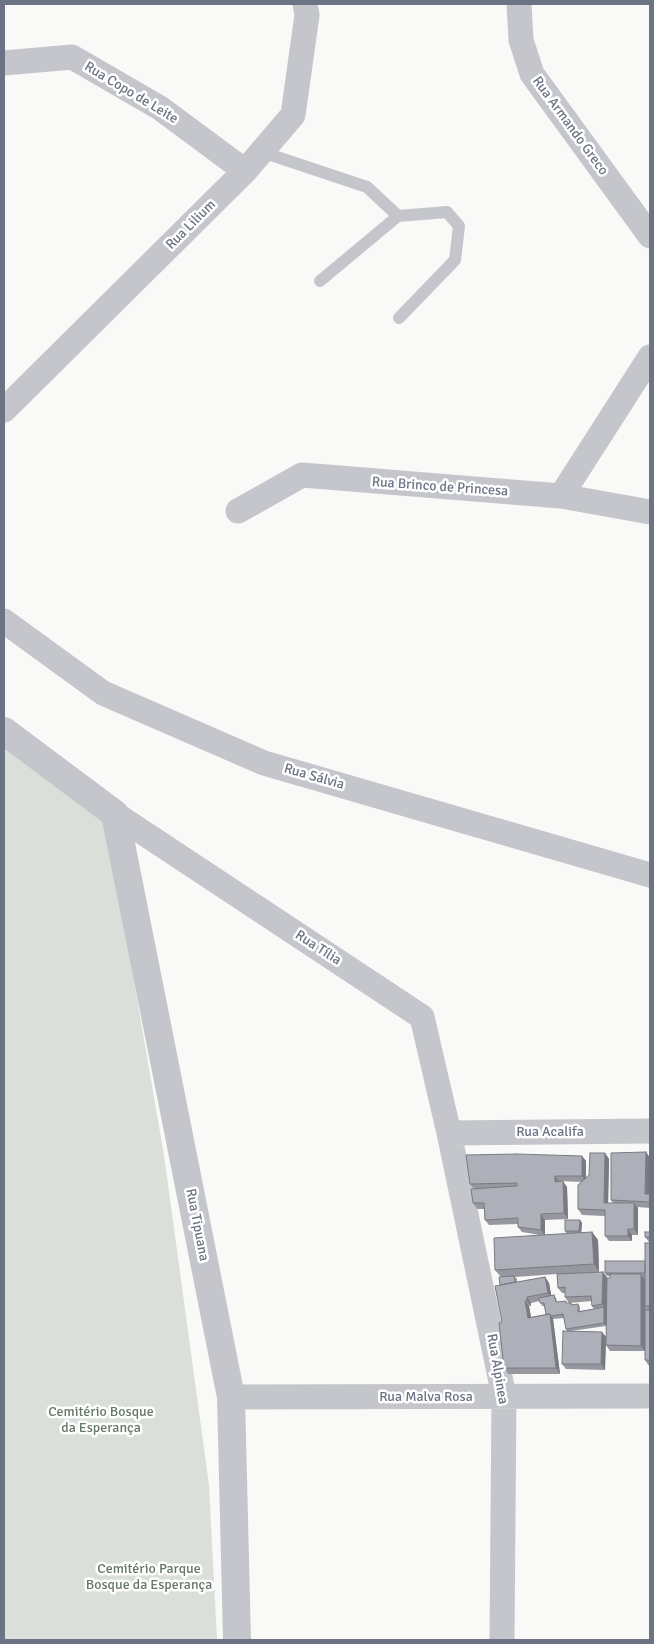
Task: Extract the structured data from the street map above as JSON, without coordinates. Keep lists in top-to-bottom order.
{
  "streets": {
    "street": [
      "Rua Copo de Leite",
      "Rua Armando Greco",
      "Rua Lilium",
      "Rua Brinco de Princesa",
      "Rua Sálvia",
      "Rua Tília",
      "Rua Acalifa",
      "Rua Tipuana",
      "Rua Alpinea",
      "Rua Malva Rosa"
    ]
  },
  "crossings": [
    ["Rua Copo de Leite", "Rua Lilium"],
    ["Rua Tília", "Rua Acalifa"],
    ["Rua Tília", "Rua Tipuana"],
    ["Rua Tília", "Rua Alpinea"],
    ["Rua Acalifa", "Rua Alpinea"],
    ["Rua Tipuana", "Rua Malva Rosa"],
    ["Rua Alpinea", "Rua Malva Rosa"]
  ],
  "parks": ["Cemitério Bosque da Esperança", "Cemitério Parque Bosque da Esperança"]
}
